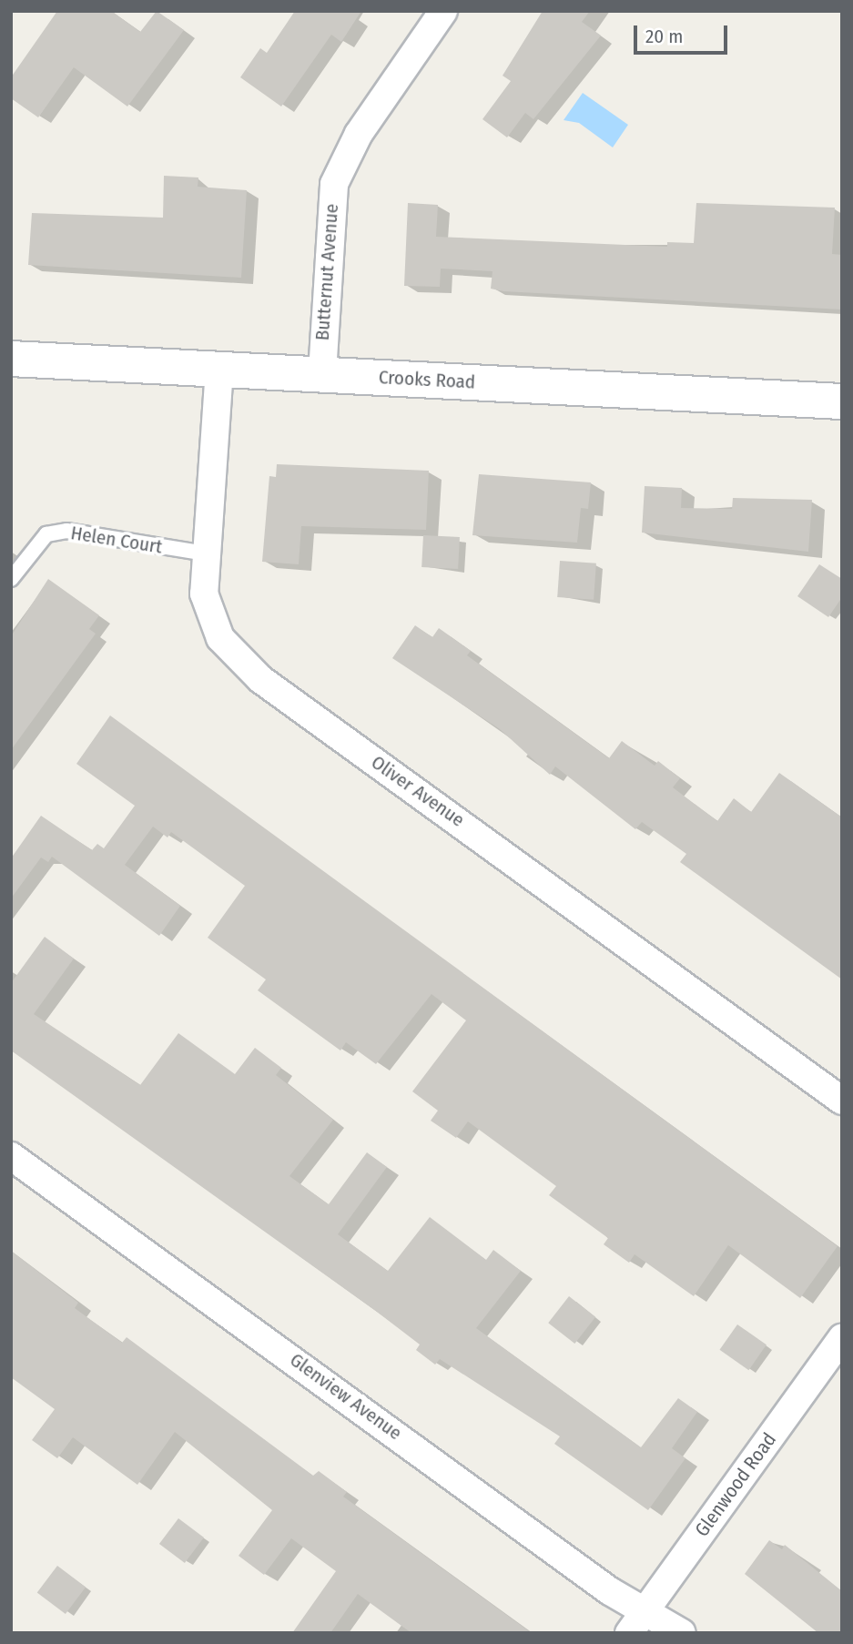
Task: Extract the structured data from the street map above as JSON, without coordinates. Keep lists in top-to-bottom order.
{
  "streets": {
    "main road": ["Crooks Road"],
    "street": [
      "Butternut Avenue",
      "Oliver Avenue",
      "Glenview Avenue",
      "Glenwood Road"
    ],
    "lane": ["Helen Court"]
  },
  "crossings": [
    ["Butternut Avenue", "Crooks Road"],
    ["Crooks Road", "Oliver Avenue"],
    ["Helen Court", "Oliver Avenue"],
    ["Glenview Avenue", "Glenwood Road"]
  ],
  "scale_bar": "20 m"
}
